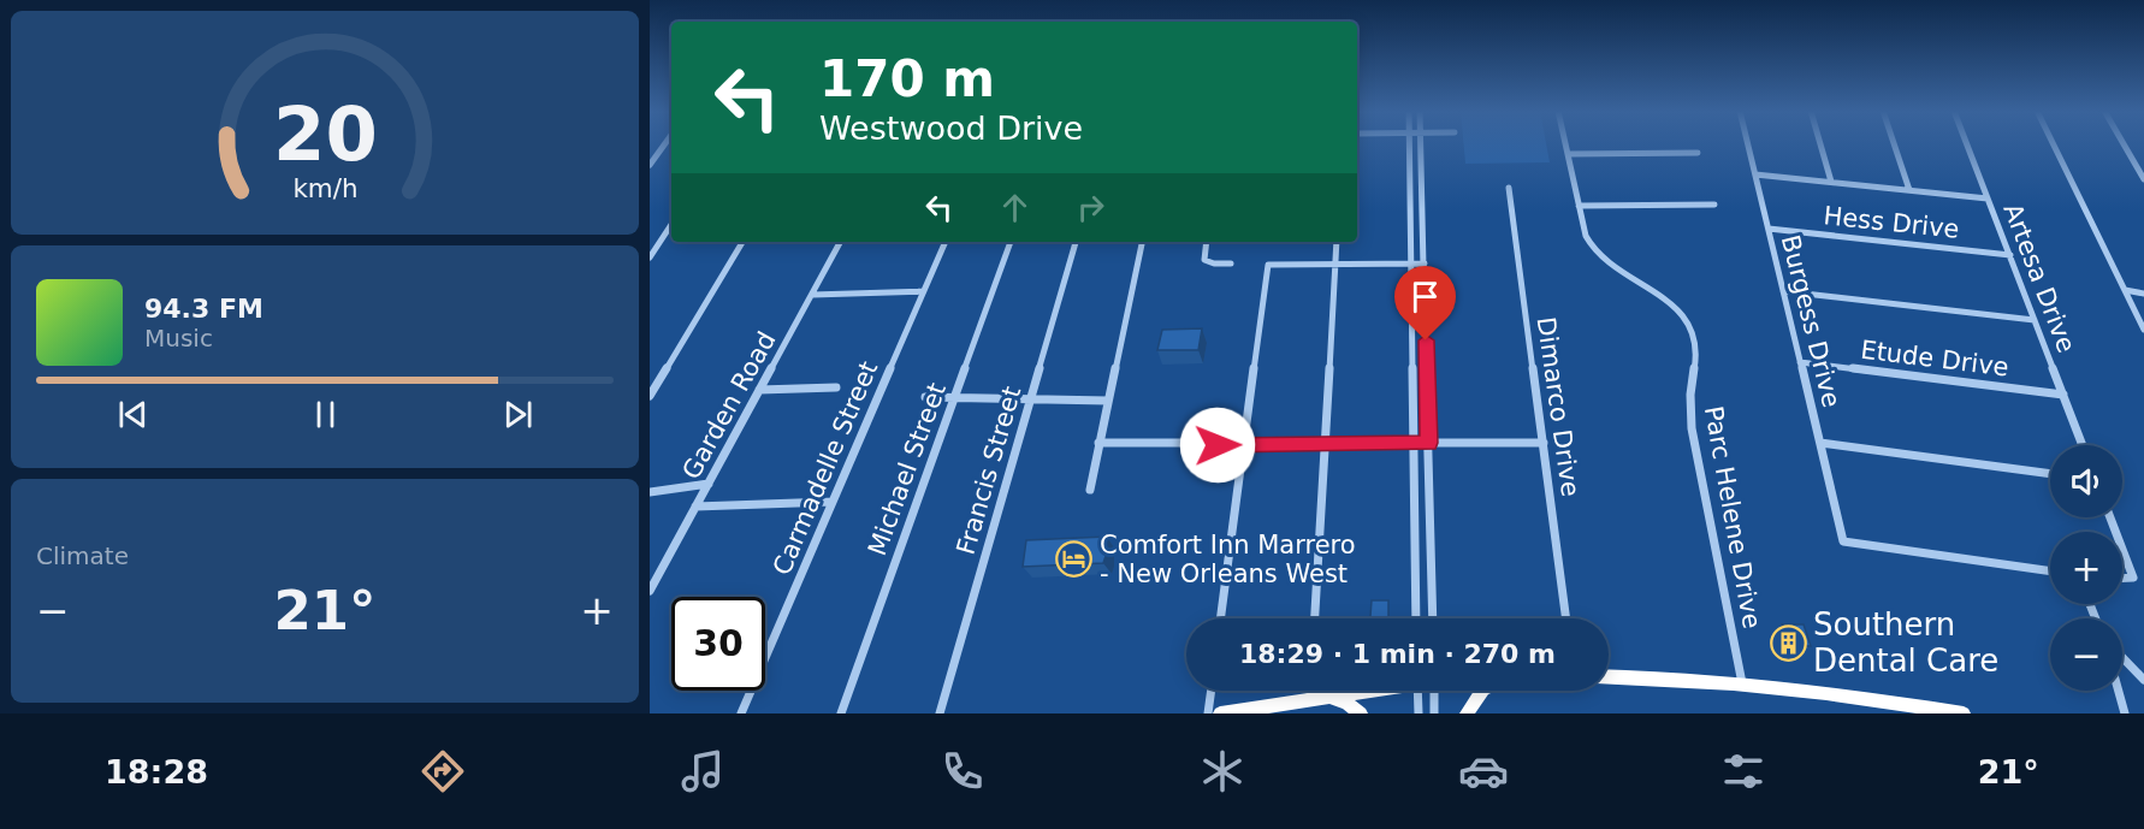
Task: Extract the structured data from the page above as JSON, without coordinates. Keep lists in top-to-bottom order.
{
  "streets": {
    "street": [
      "Hess Drive",
      "Artesa Drive",
      "Burgess Drive",
      "Etude Drive",
      "Garden Road",
      "Dimarco Drive",
      "Carmadelle Street",
      "Michael Street",
      "Francis Street",
      "Parc Helene Drive"
    ]
  },
  "crossings": [
    ["Hess Drive", "Artesa Drive"],
    ["Hess Drive", "Burgess Drive"],
    ["Artesa Drive", "Etude Drive"],
    ["Burgess Drive", "Etude Drive"]
  ],
  "places": {
    "hotel": ["Comfort Inn Marrero - New Orleans West"],
    "building": ["Southern Dental Care"]
  },
  "page": {
    "turn": ["170 m", "Westwood Drive"],
    "song": ["94.3 FM", "Music"],
    "map_buttons": ["+", "−"],
    "tile": "Climate",
    "heat": ["−", "21°", "+"],
    "limit": "30",
    "trip": "18:29 · 1 min · 270 m",
    "tabs": ["18:28", "21°"],
    "gauge": ["20", "km/h"]
  }
}
